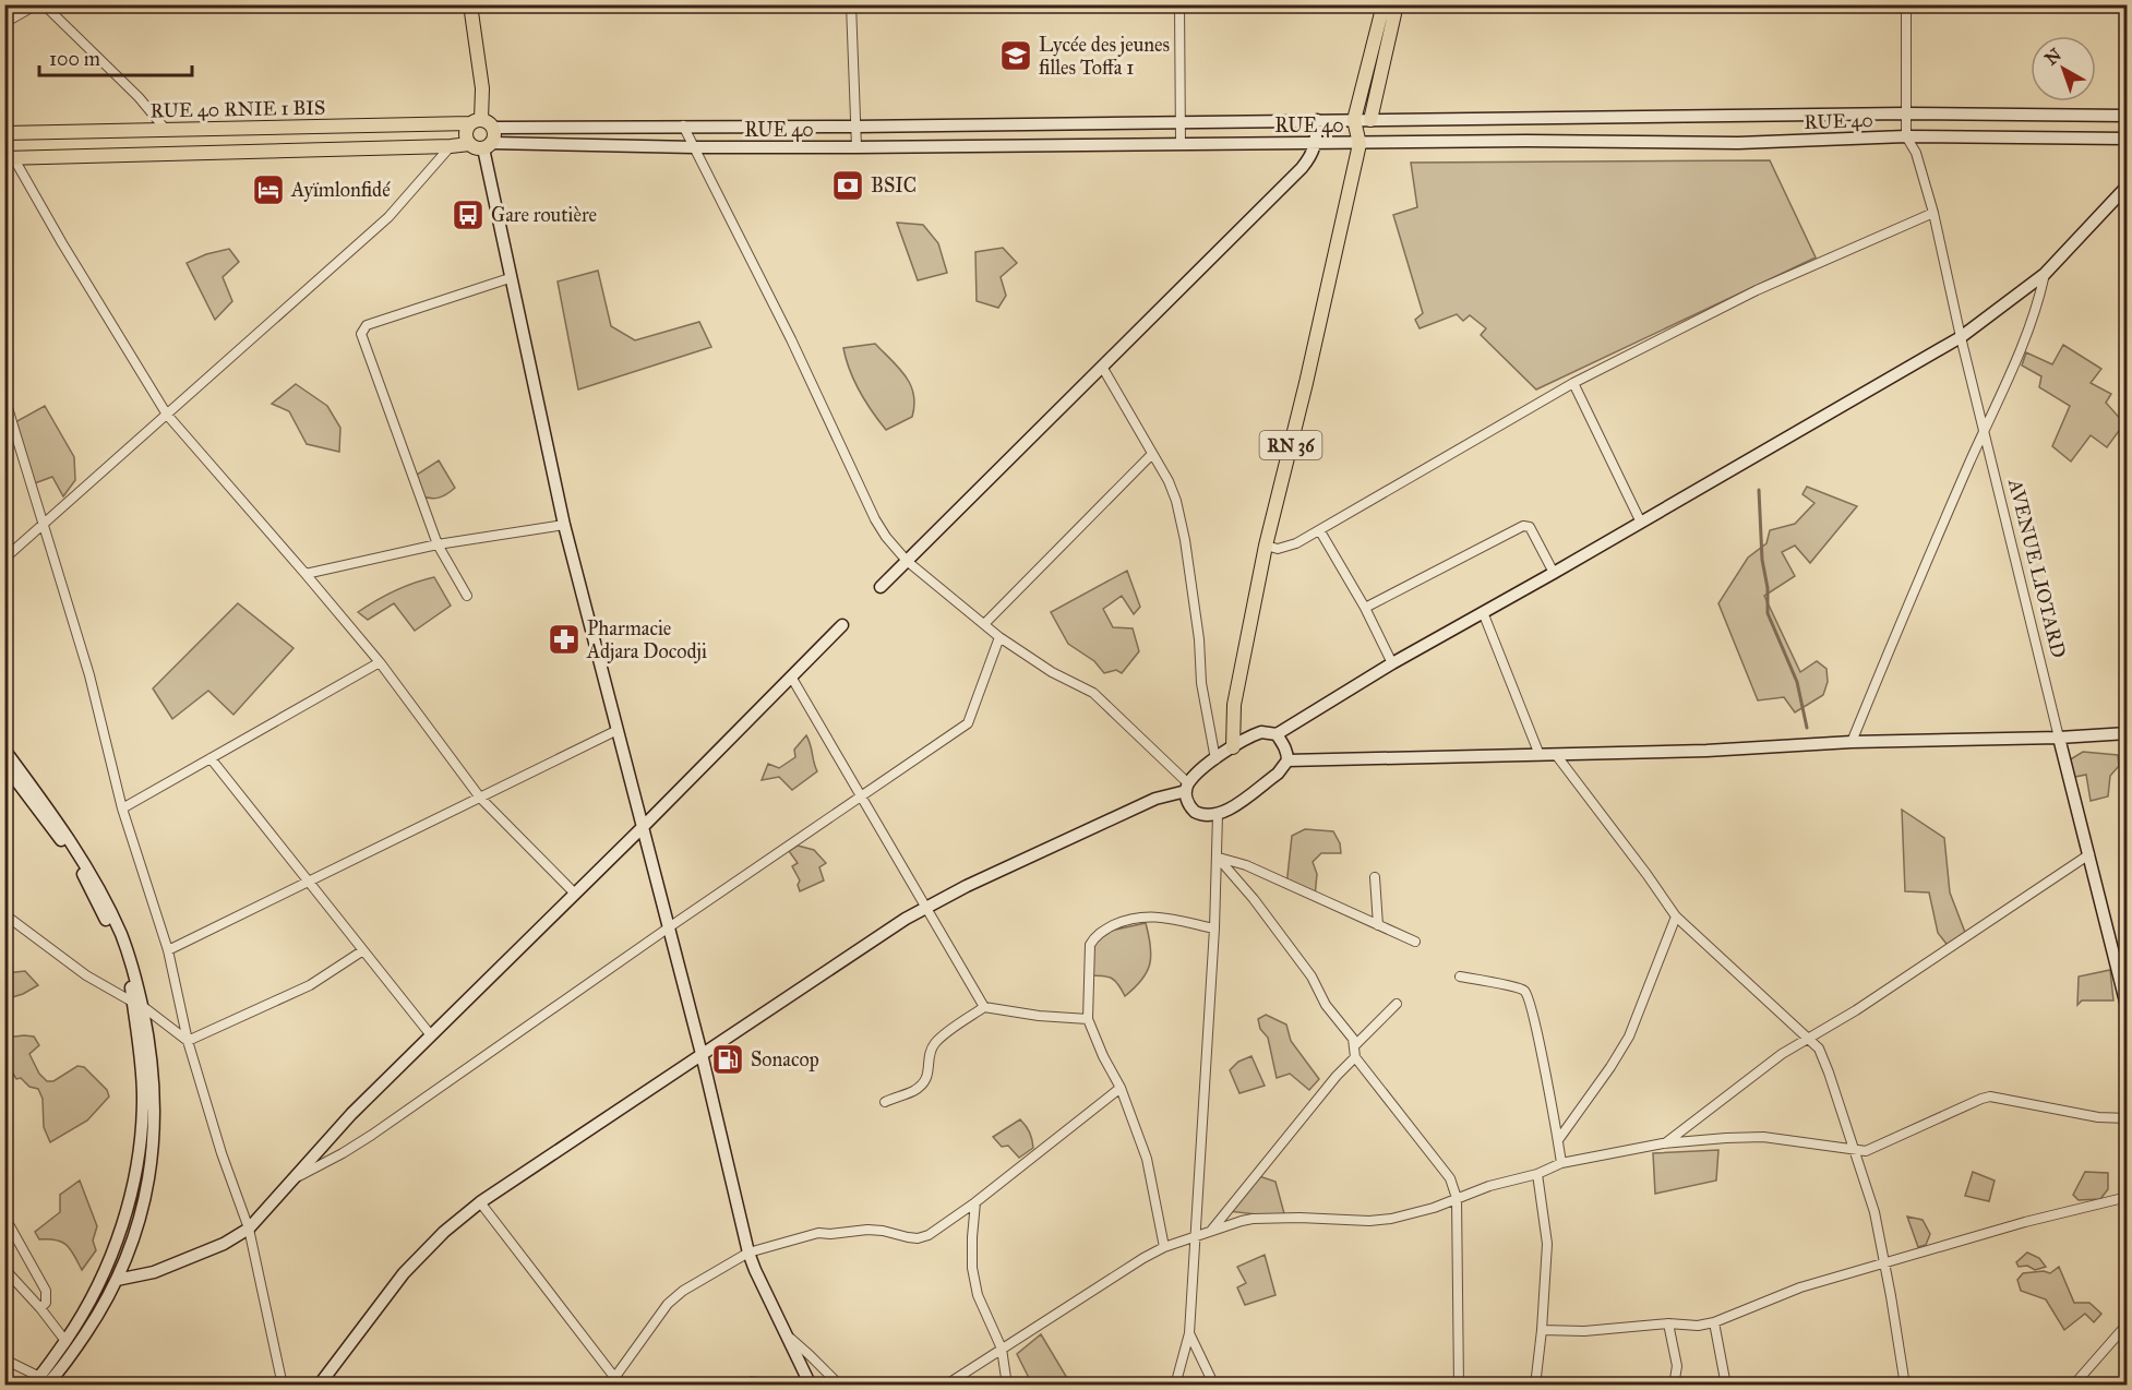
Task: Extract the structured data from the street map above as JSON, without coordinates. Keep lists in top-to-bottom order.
{
  "streets": {
    "main road": [
      "RUE 40 RNIE 1 BIS",
      "RUE 40",
      "RN 36",
      "AVENUE LIOTARD"
    ]
  },
  "crossings": [
    ["RUE 40 RNIE 1 BIS", "RUE 40"],
    ["RUE 40", "RN 36"],
    ["RUE 40", "AVENUE LIOTARD"]
  ],
  "places": {
    "school or university": ["Lycée des jeunes filles Toffa 1"],
    "bank": ["BSIC"],
    "hotel": ["Ayïmlonfidé"],
    "bus stop": ["Gare routière"],
    "pharmacy": ["Pharmacie Adjara Docodji"],
    "fuel station": ["Sonacop"]
  },
  "scale_bar": "100 m",
  "north": "top left"
}
